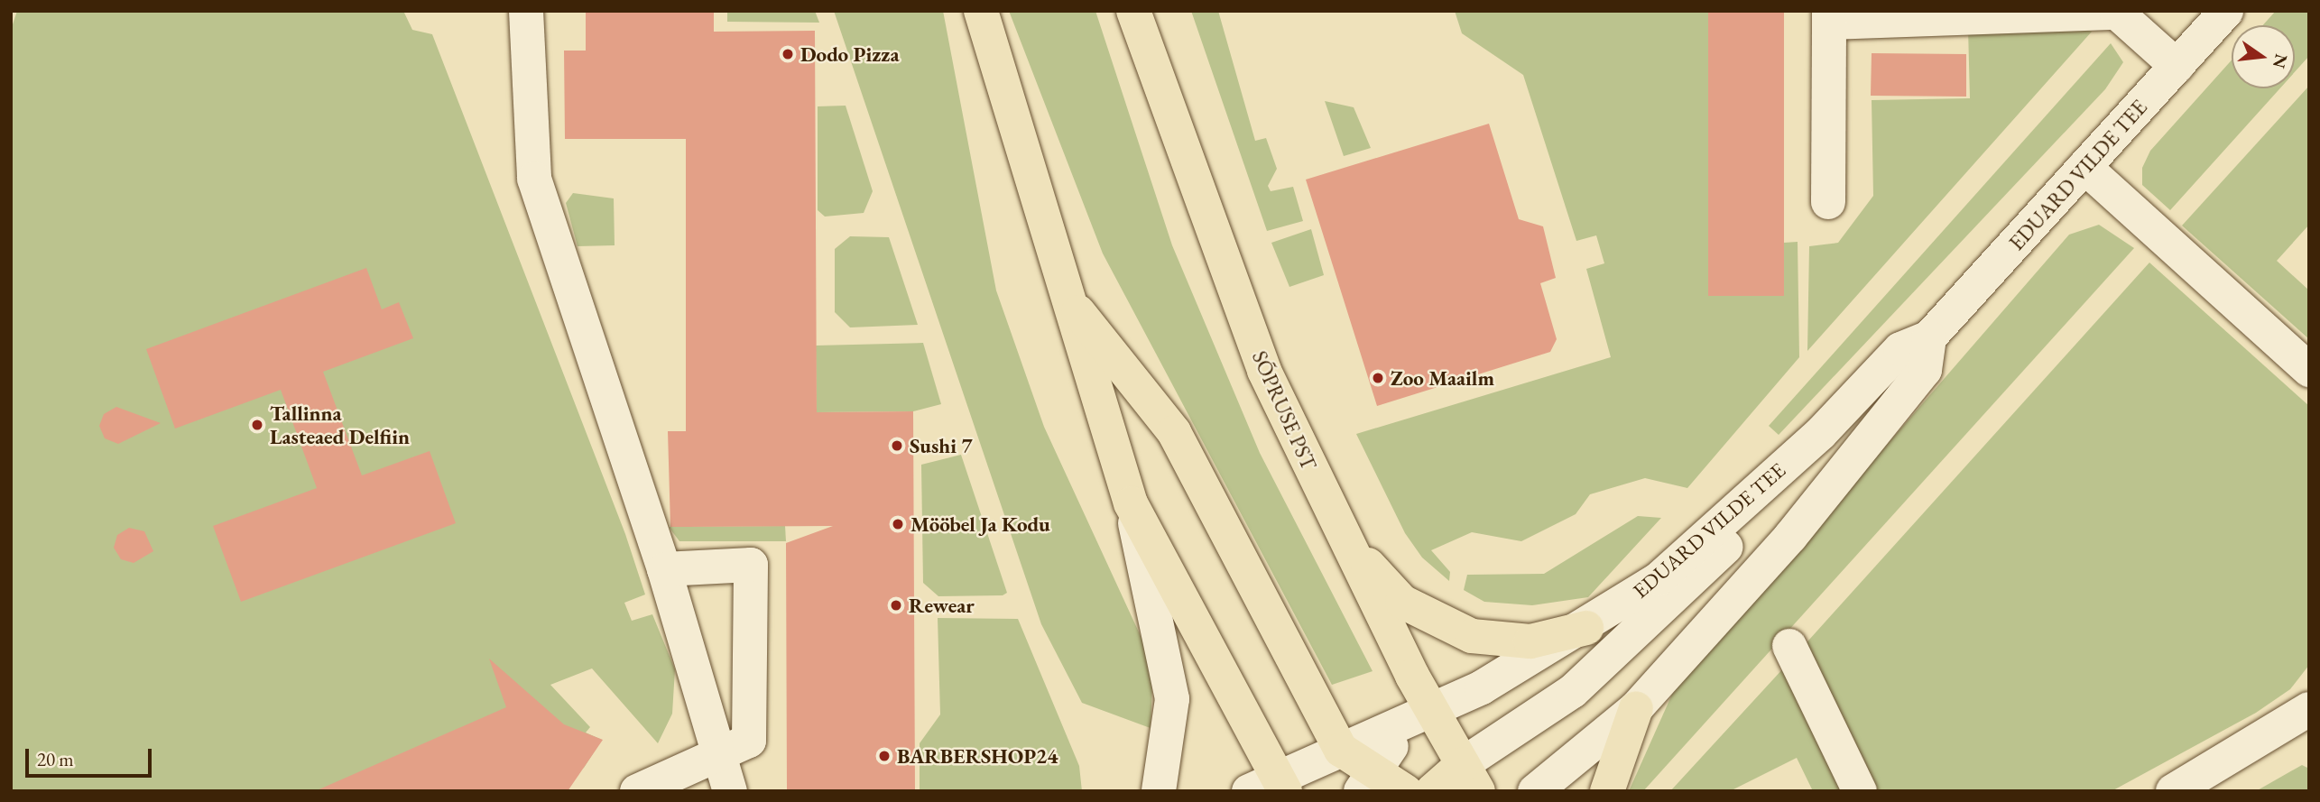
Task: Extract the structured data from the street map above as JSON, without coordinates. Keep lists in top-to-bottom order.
{
  "streets": {
    "main road": ["SÕPRUSE PST"],
    "street": ["EDUARD VILDE TEE"]
  },
  "crossings": [
    ["EDUARD VILDE TEE", "SÕPRUSE PST"]
  ],
  "places": [
    "Dodo Pizza",
    "Zoo Maailm",
    "Tallinna Lasteaed Delfiin",
    "Sushi 7",
    "Mööbel Ja Kodu",
    "Rewear",
    "BARBERSHOP24"
  ],
  "scale_bar": "20 m",
  "north": "right"
}
